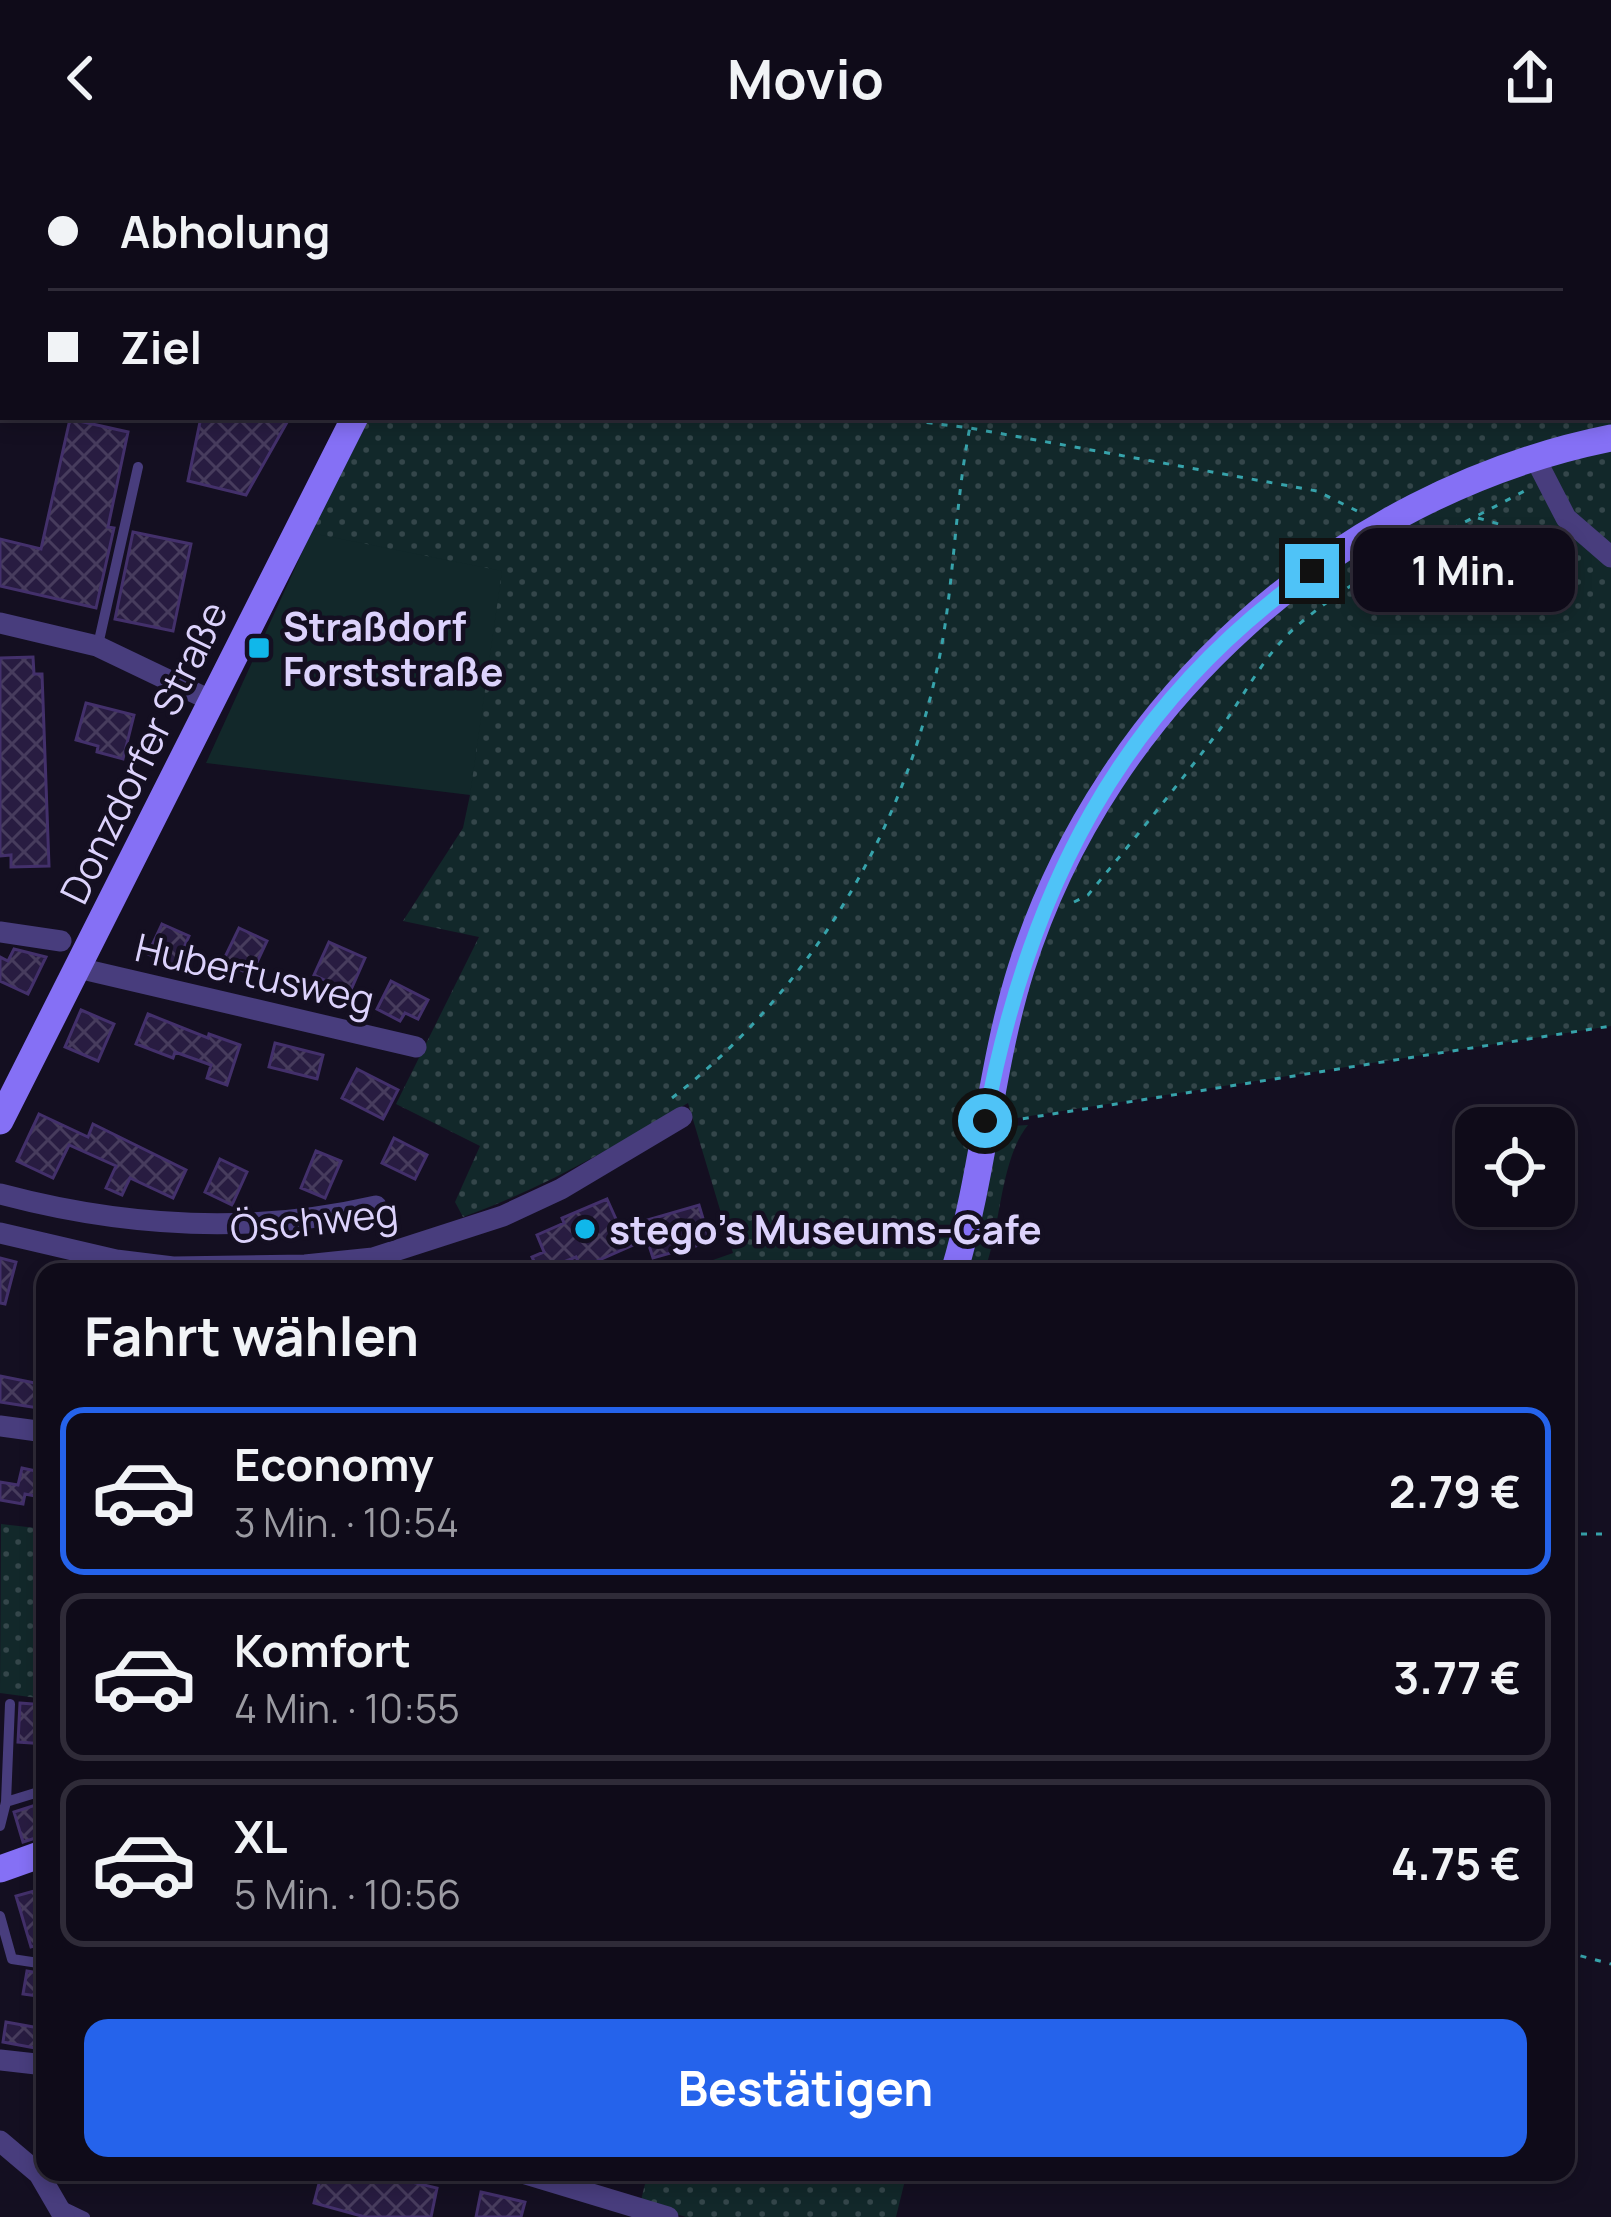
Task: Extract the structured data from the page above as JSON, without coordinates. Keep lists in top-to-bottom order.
{
  "streets": {
    "main road": ["Donzdorfer Straße"],
    "street": ["Hubertusweg", "Öschweg"]
  },
  "crossings": [
    ["Donzdorfer Straße", "Hubertusweg"]
  ],
  "places": {
    "transit": ["Straßdorf Forststraße"],
    "other": ["stego's Museums-Cafe"]
  },
  "page": {
    "header": "Movio",
    "banner": ["Abholung", "Ziel"],
    "bubble": "1 Min.",
    "heading": "Fahrt wählen",
    "list": [
      {
        "name": "Economy",
        "note": "3 Min. · 10:54",
        "value": "2.79 €"
      },
      {
        "name": "Komfort",
        "note": "4 Min. · 10:55",
        "value": "3.77 €"
      },
      {
        "name": "XL",
        "note": "5 Min. · 10:56",
        "value": "4.75 €"
      }
    ],
    "buttons": "Bestätigen"
  }
}
